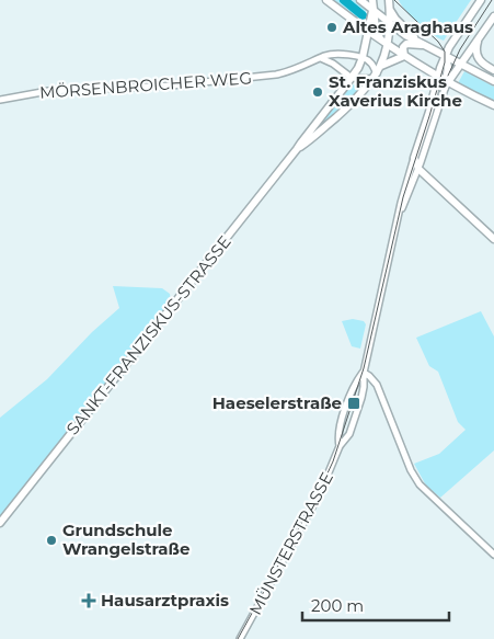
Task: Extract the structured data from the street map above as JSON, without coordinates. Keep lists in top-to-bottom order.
{
  "streets": {
    "main road": ["SANKT-FRANZISKUS-STRASSE", "MÜNSTERSTRASSE"],
    "street": ["MÖRSENBROICHER WEG"]
  },
  "crossings": [
    ["MÖRSENBROICHER WEG", "SANKT-FRANZISKUS-STRASSE"]
  ],
  "places": {
    "other": ["Altes Araghaus", "St. Franziskus Xaverius Kirche", "Grundschule Wrangelstraße"],
    "transit": ["Haeselerstraße"],
    "health": ["Hausarztpraxis"]
  },
  "scale_bar": "200 m"
}
